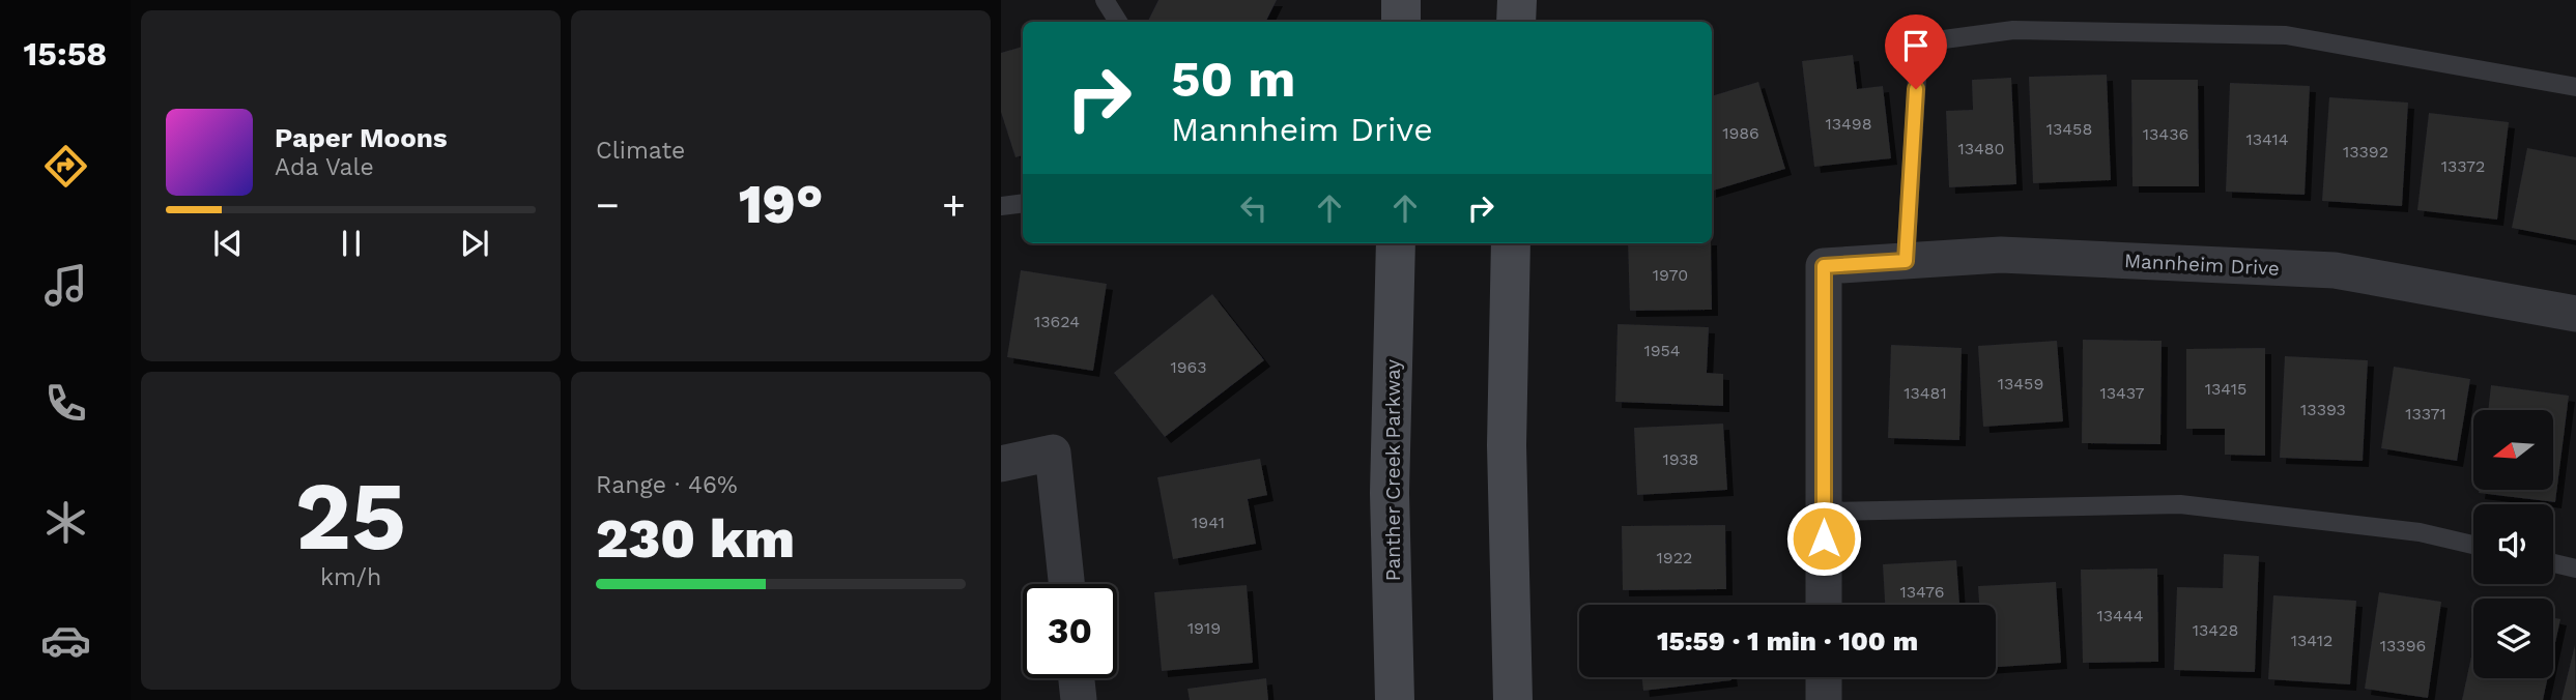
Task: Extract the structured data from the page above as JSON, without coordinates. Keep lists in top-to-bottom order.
{
  "streets": {
    "main road": ["Panther Creek Parkway"],
    "street": ["Mannheim Drive"]
  },
  "house_numbers": [
    "13498",
    "13458",
    "1986",
    "13436",
    "13414",
    "13480",
    "13392",
    "13372",
    "1970",
    "13624",
    "1954",
    "1963",
    "13459",
    "13415",
    "13481",
    "13437",
    "13393",
    "13371",
    "1938",
    "1941",
    "1922",
    "13476",
    "13444",
    "1919",
    "13428",
    "13412",
    "13396"
  ],
  "north": "left",
  "page": {
    "tabs": "15:58",
    "tile": [
      "Climate",
      ["25", "km/h"],
      ["Range · 46%", "230 km"]
    ],
    "turn": ["50 m", "Mannheim Drive"],
    "song": ["Paper Moons", "Ada Vale"],
    "heat": ["−", "19°", "+"],
    "limit": "30",
    "trip": "15:59 · 1 min · 100 m"
  }
}
